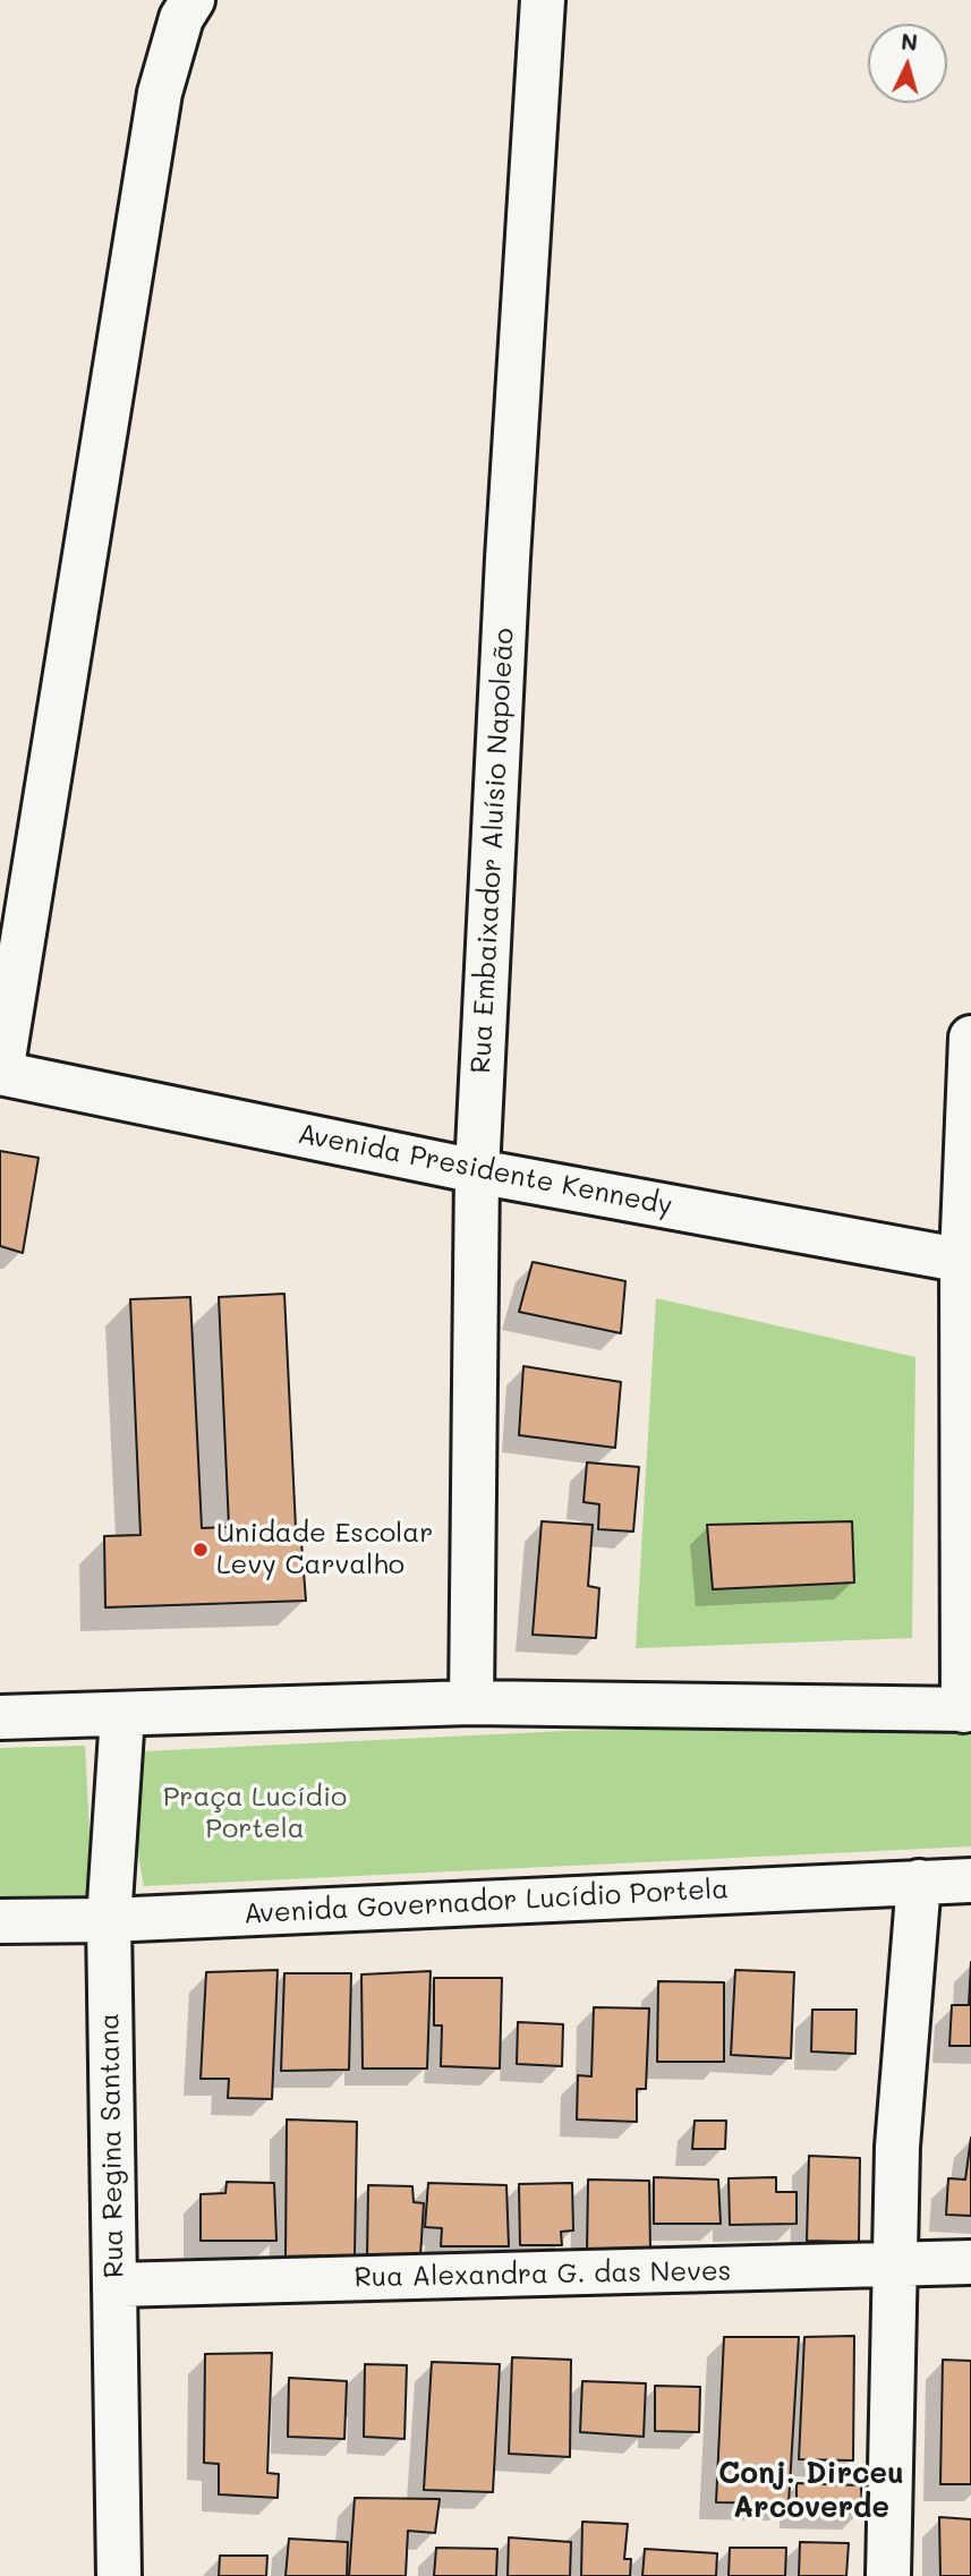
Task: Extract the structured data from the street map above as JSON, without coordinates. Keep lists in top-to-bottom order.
{
  "streets": {
    "street": [
      "Rua Embaixador Aluísio Napoleão",
      "Avenida Presidente Kennedy",
      "Avenida Governador Lucídio Portela",
      "Rua Regina Santana",
      "Rua Alexandra G. das Neves"
    ]
  },
  "crossings": [
    ["Rua Embaixador Aluísio Napoleão", "Avenida Presidente Kennedy"],
    ["Avenida Governador Lucídio Portela", "Rua Regina Santana"],
    ["Rua Regina Santana", "Rua Alexandra G. das Neves"]
  ],
  "districts": ["Conj. Dirceu Arcoverde"],
  "parks": ["Praça Lucídio Portela"],
  "places": ["Unidade Escolar Levy Carvalho"],
  "north": "top"
}
